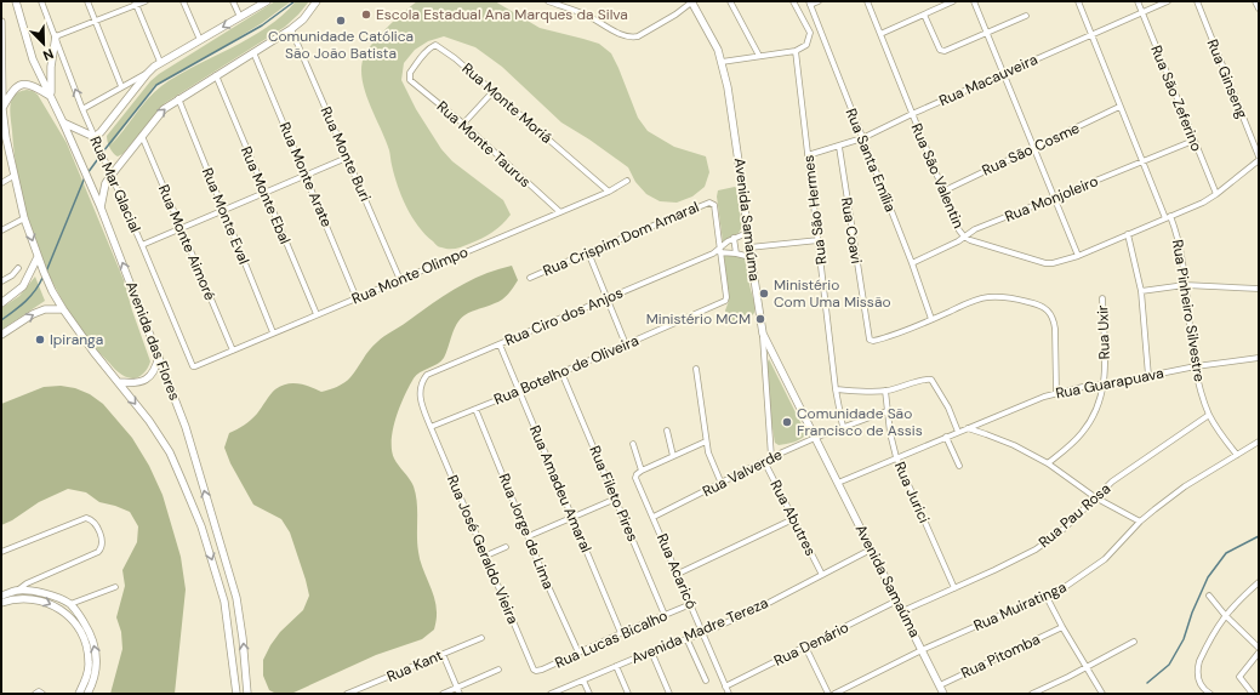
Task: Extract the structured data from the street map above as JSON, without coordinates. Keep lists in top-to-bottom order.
{
  "streets": {
    "street": [
      "Rua Ginseng",
      "Rua Macauveira",
      "Rua São Zeferino",
      "Rua Monte Moriá",
      "Rua Monte Taurus",
      "Rua São Cosme",
      "Rua Monte Buri",
      "Rua Santa Emília",
      "Rua Monte Arate",
      "Rua São Valentin",
      "Rua Mar Glacial",
      "Rua Monte Ebal",
      "Rua Monjoleiro",
      "Rua São Hermes",
      "Rua Monte Eval",
      "Avenida Samaúma",
      "Rua Coavi",
      "Rua Crispim Dom Amaral",
      "Rua Monte Aimoré",
      "Rua Monte Olimpo",
      "Rua Pinheiro Silvestre",
      "Rua Ciro dos Anjos",
      "Rua Uxir",
      "Avenida das Flores",
      "Rua Botelho de Oliveira",
      "Rua Guarapuava",
      "Rua Valverde",
      "Rua Amadeu Amaral",
      "Rua Jurici",
      "Rua Fileto Pires",
      "Rua Pau Rosa",
      "Rua Abutres",
      "Rua Jorge de Lima",
      "Rua José Geraldo Vieira",
      "Rua Acaricó",
      "Rua Muiratinga",
      "Avenida Madre Tereza",
      "Rua Lucas Bicalho",
      "Rua Denário",
      "Rua Pitomba",
      "Rua Kant"
    ]
  },
  "crossings": [
    ["Rua Macauveira", "Rua São Zeferino"],
    ["Rua Macauveira", "Rua Santa Emília"],
    ["Rua Macauveira", "Rua São Valentin"],
    ["Rua Macauveira", "Rua São Hermes"],
    ["Rua Macauveira", "Rua Coavi"],
    ["Rua Macauveira", "Rua Pinheiro Silvestre"],
    ["Rua São Zeferino", "Rua São Valentin"],
    ["Rua São Zeferino", "Rua Monjoleiro"],
    ["Rua Monte Moriá", "Rua Monte Taurus"],
    ["Rua Monte Moriá", "Rua Monte Olimpo"],
    ["Rua Monte Taurus", "Rua Monte Olimpo"],
    ["Rua São Cosme", "Rua São Valentin"],
    ["Rua São Cosme", "Rua Pinheiro Silvestre"],
    ["Rua Monte Buri", "Rua Monte Olimpo"],
    ["Rua Santa Emília", "Rua Monjoleiro"],
    ["Rua Santa Emília", "Rua Coavi"],
    ["Rua Monte Arate", "Rua Monte Olimpo"],
    ["Rua São Valentin", "Rua Monjoleiro"],
    ["Rua São Valentin", "Rua Pinheiro Silvestre"],
    ["Rua Mar Glacial", "Rua Monte Olimpo"],
    ["Rua Monte Ebal", "Rua Monte Olimpo"],
    ["Rua Monjoleiro", "Rua Pinheiro Silvestre"],
    ["Rua São Hermes", "Rua Valverde"],
    ["Rua Monte Eval", "Rua Monte Olimpo"],
    ["Avenida Samaúma", "Rua Guarapuava"],
    ["Avenida Samaúma", "Rua Valverde"],
    ["Avenida Samaúma", "Rua Pau Rosa"],
    ["Avenida Samaúma", "Rua Muiratinga"],
    ["Avenida Samaúma", "Avenida Madre Tereza"],
    ["Avenida Samaúma", "Rua Denário"],
    ["Avenida Samaúma", "Rua Pitomba"],
    ["Rua Crispim Dom Amaral", "Rua Ciro dos Anjos"],
    ["Rua Crispim Dom Amaral", "Rua Botelho de Oliveira"],
    ["Rua Monte Aimoré", "Rua Monte Olimpo"],
    ["Rua Pinheiro Silvestre", "Rua Guarapuava"],
    ["Rua Pinheiro Silvestre", "Rua Pau Rosa"],
    ["Rua Pinheiro Silvestre", "Rua Muiratinga"],
    ["Rua Ciro dos Anjos", "Rua Botelho de Oliveira"],
    ["Rua Ciro dos Anjos", "Rua Amadeu Amaral"],
    ["Rua Ciro dos Anjos", "Rua José Geraldo Vieira"],
    ["Rua Uxir", "Rua Guarapuava"],
    ["Rua Botelho de Oliveira", "Rua Amadeu Amaral"],
    ["Rua Botelho de Oliveira", "Rua Fileto Pires"],
    ["Rua Botelho de Oliveira", "Rua Jorge de Lima"],
    ["Rua Botelho de Oliveira", "Rua José Geraldo Vieira"],
    ["Rua Guarapuava", "Rua Jurici"],
    ["Rua Valverde", "Rua Jurici"],
    ["Rua Valverde", "Rua Abutres"],
    ["Rua Valverde", "Rua Acaricó"],
    ["Rua Amadeu Amaral", "Rua Lucas Bicalho"],
    ["Rua Jurici", "Rua Pau Rosa"],
    ["Rua Fileto Pires", "Rua Lucas Bicalho"],
    ["Rua Abutres", "Avenida Madre Tereza"],
    ["Rua Jorge de Lima", "Rua Lucas Bicalho"],
    ["Rua José Geraldo Vieira", "Rua Lucas Bicalho"],
    ["Rua Acaricó", "Avenida Madre Tereza"],
    ["Rua Acaricó", "Rua Denário"]
  ],
  "places": [
    "Escola Estadual Ana Marques da Silva",
    "Comunidade Católica São João Batista",
    "Ministério Com Uma Missão",
    "Ministério MCM",
    "Ipiranga",
    "Comunidade São Francisco de Assis"
  ],
  "north": "bottom right"
}
